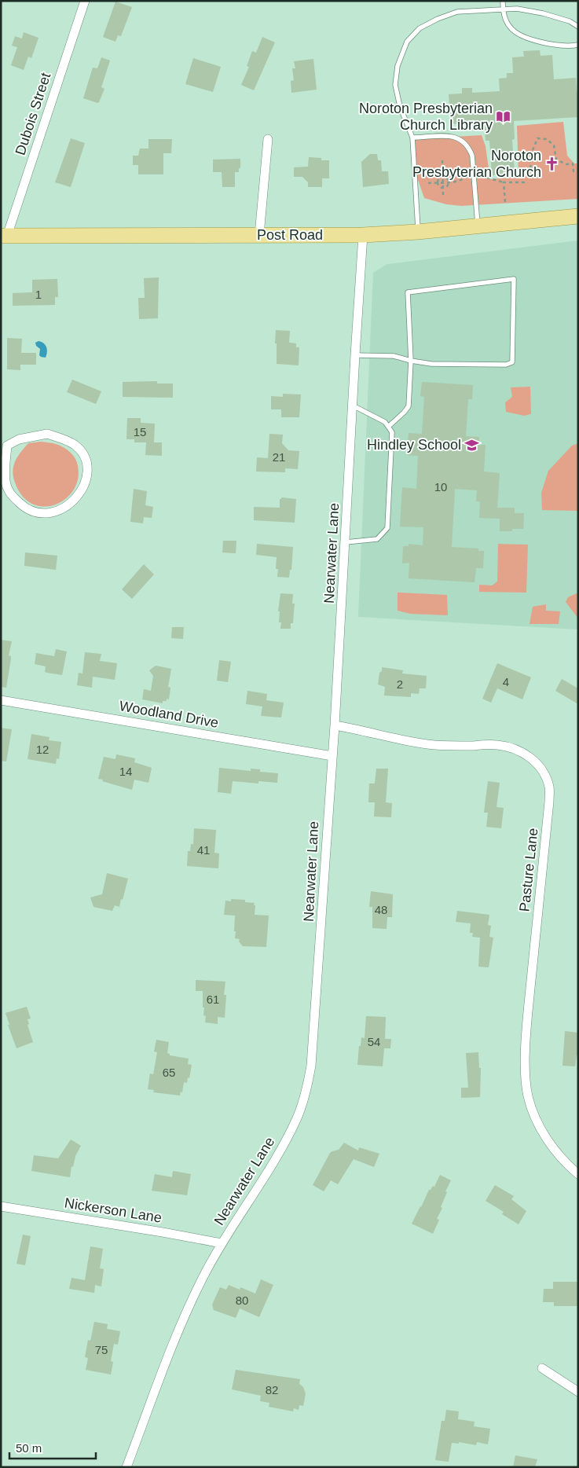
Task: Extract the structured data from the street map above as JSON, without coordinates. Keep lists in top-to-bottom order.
{
  "streets": {
    "main road": ["Post Road"],
    "street": [
      "Dubois Street",
      "Nearwater Lane",
      "Woodland Drive",
      "Pasture Lane",
      "Nickerson Lane"
    ]
  },
  "crossings": [
    ["Dubois Street", "Post Road"],
    ["Post Road", "Nearwater Lane"],
    ["Nearwater Lane", "Woodland Drive"],
    ["Nearwater Lane", "Pasture Lane"],
    ["Nearwater Lane", "Nickerson Lane"]
  ],
  "places": {
    "library": ["Noroton Presbyterian Church Library"],
    "church": ["Noroton Presbyterian Church"],
    "school or university": ["Hindley School"]
  },
  "house_numbers": [
    "1",
    "15",
    "21",
    "10",
    "4",
    "2",
    "12",
    "14",
    "41",
    "48",
    "61",
    "54",
    "65",
    "80",
    "75",
    "82"
  ],
  "scale_bar": "50 m"
}
